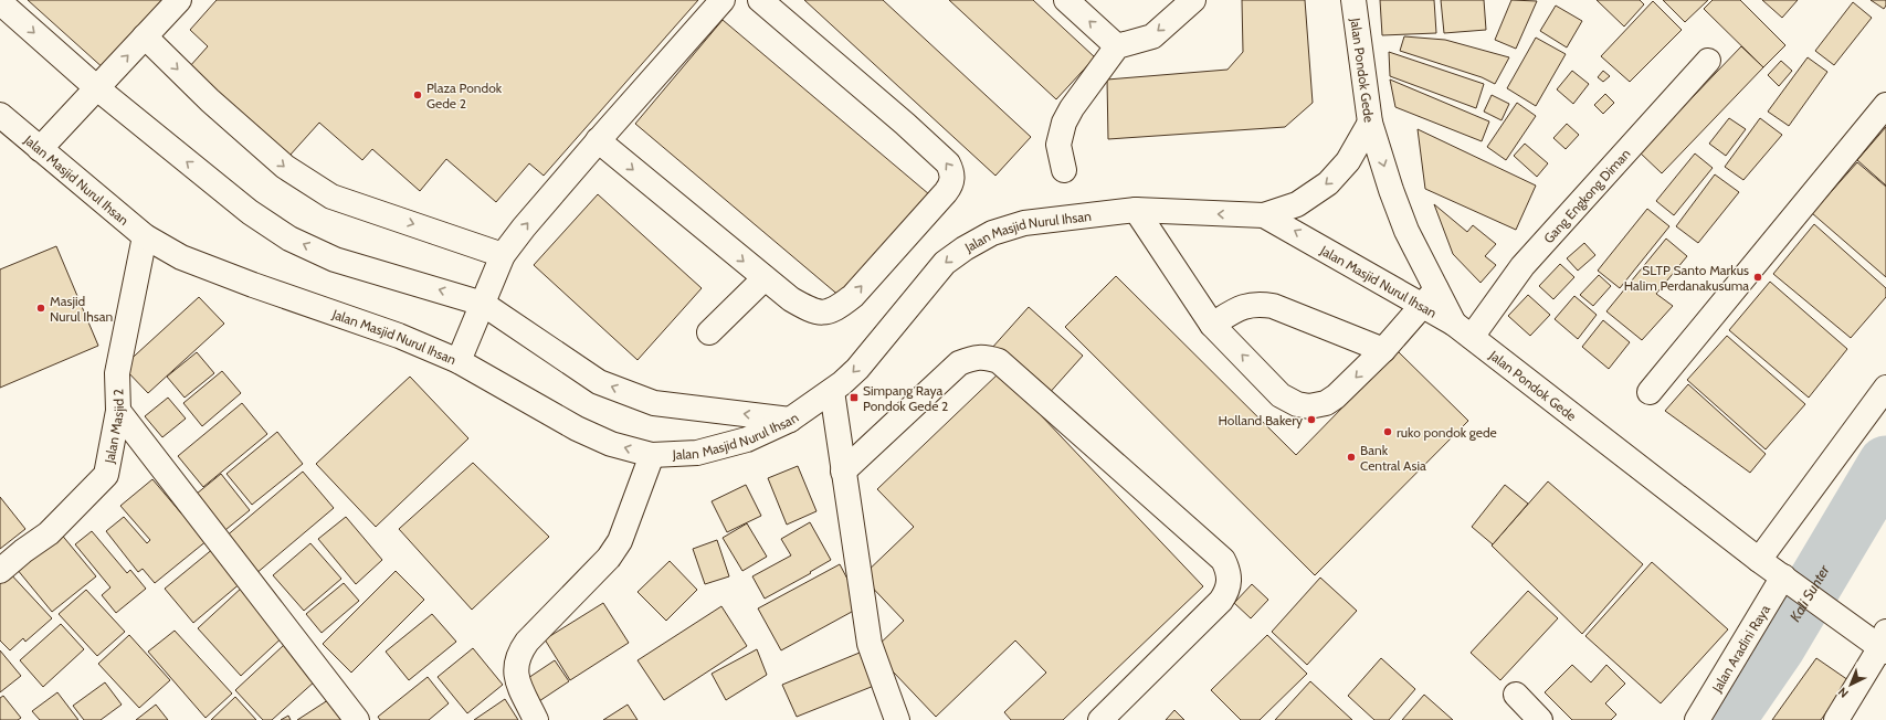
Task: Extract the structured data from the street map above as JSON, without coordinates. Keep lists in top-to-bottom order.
{
  "streets": {
    "main road": [
      "Jalan Pondok Gede",
      "Jalan Masjid Nurul Ihsan",
      "Gang Engkong Diman",
      "Jalan Masjid 2",
      "Jalan Aradini Raya"
    ]
  },
  "crossings": [
    ["Jalan Pondok Gede", "Jalan Masjid Nurul Ihsan"],
    ["Jalan Pondok Gede", "Gang Engkong Diman"],
    ["Jalan Pondok Gede", "Jalan Aradini Raya"],
    ["Jalan Masjid Nurul Ihsan", "Jalan Masjid 2"]
  ],
  "water": ["Kali Sunter"],
  "places": {
    "other": [
      "Plaza Pondok Gede 2",
      "SLTP Santo Markus Halim Perdanakusuma",
      "Masjid Nurul Ihsan",
      "Holland Bakery",
      "ruko pondok gede",
      "Bank Central Asia"
    ],
    "transit": ["Simpang Raya Pondok Gede 2"]
  },
  "north": "bottom left"
}
